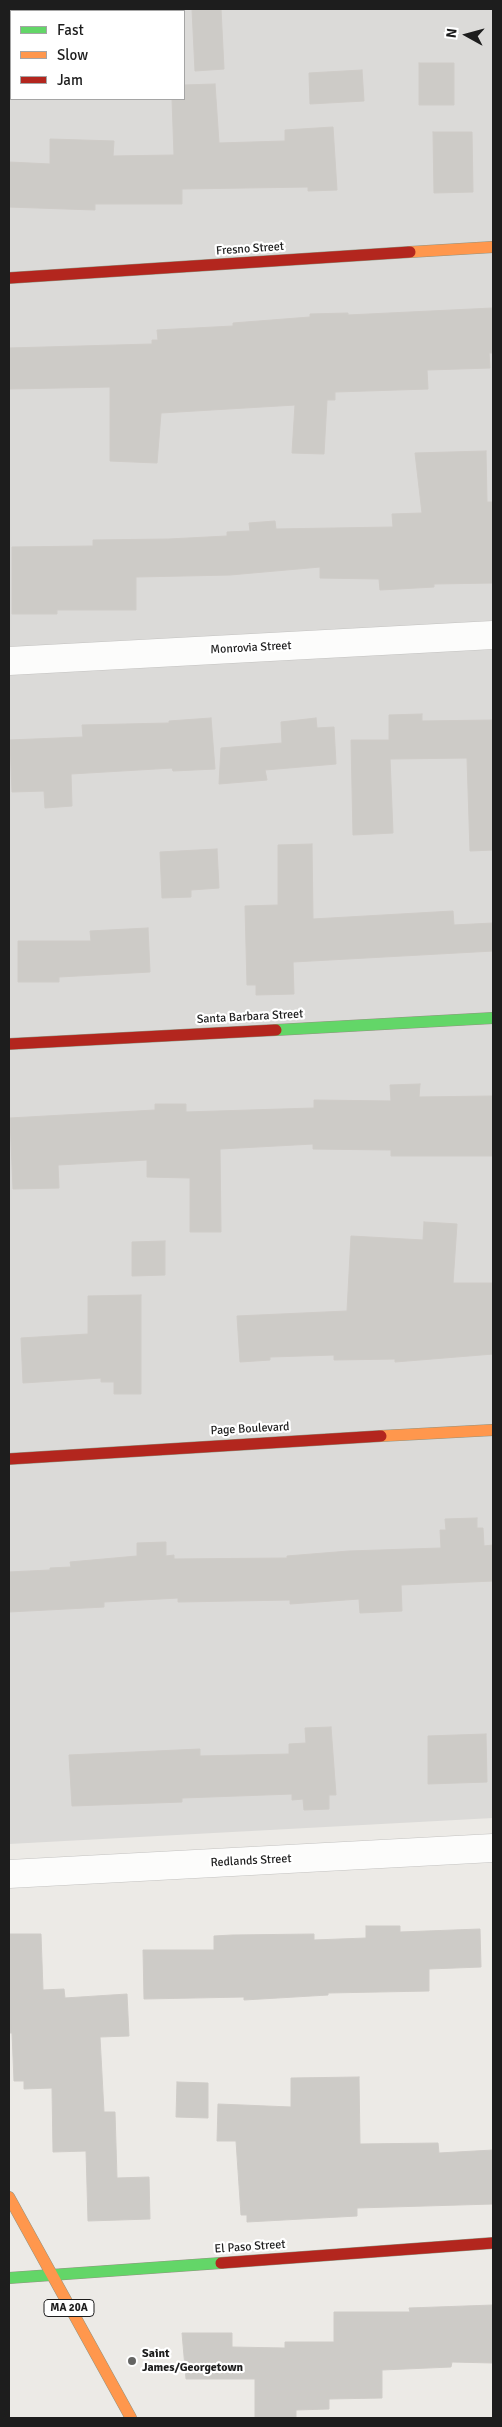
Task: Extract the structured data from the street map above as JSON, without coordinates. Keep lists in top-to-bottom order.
{
  "streets": {
    "street": [
      "Fresno Street",
      "Monrovia Street",
      "Santa Barbara Street",
      "Page Boulevard",
      "Redlands Street",
      "El Paso Street",
      "MA 20A"
    ]
  },
  "crossings": [
    ["El Paso Street", "MA 20A"]
  ],
  "places": ["Saint James/Georgetown"],
  "legend": ["Fast", "Slow", "Jam"],
  "north": "left"
}
